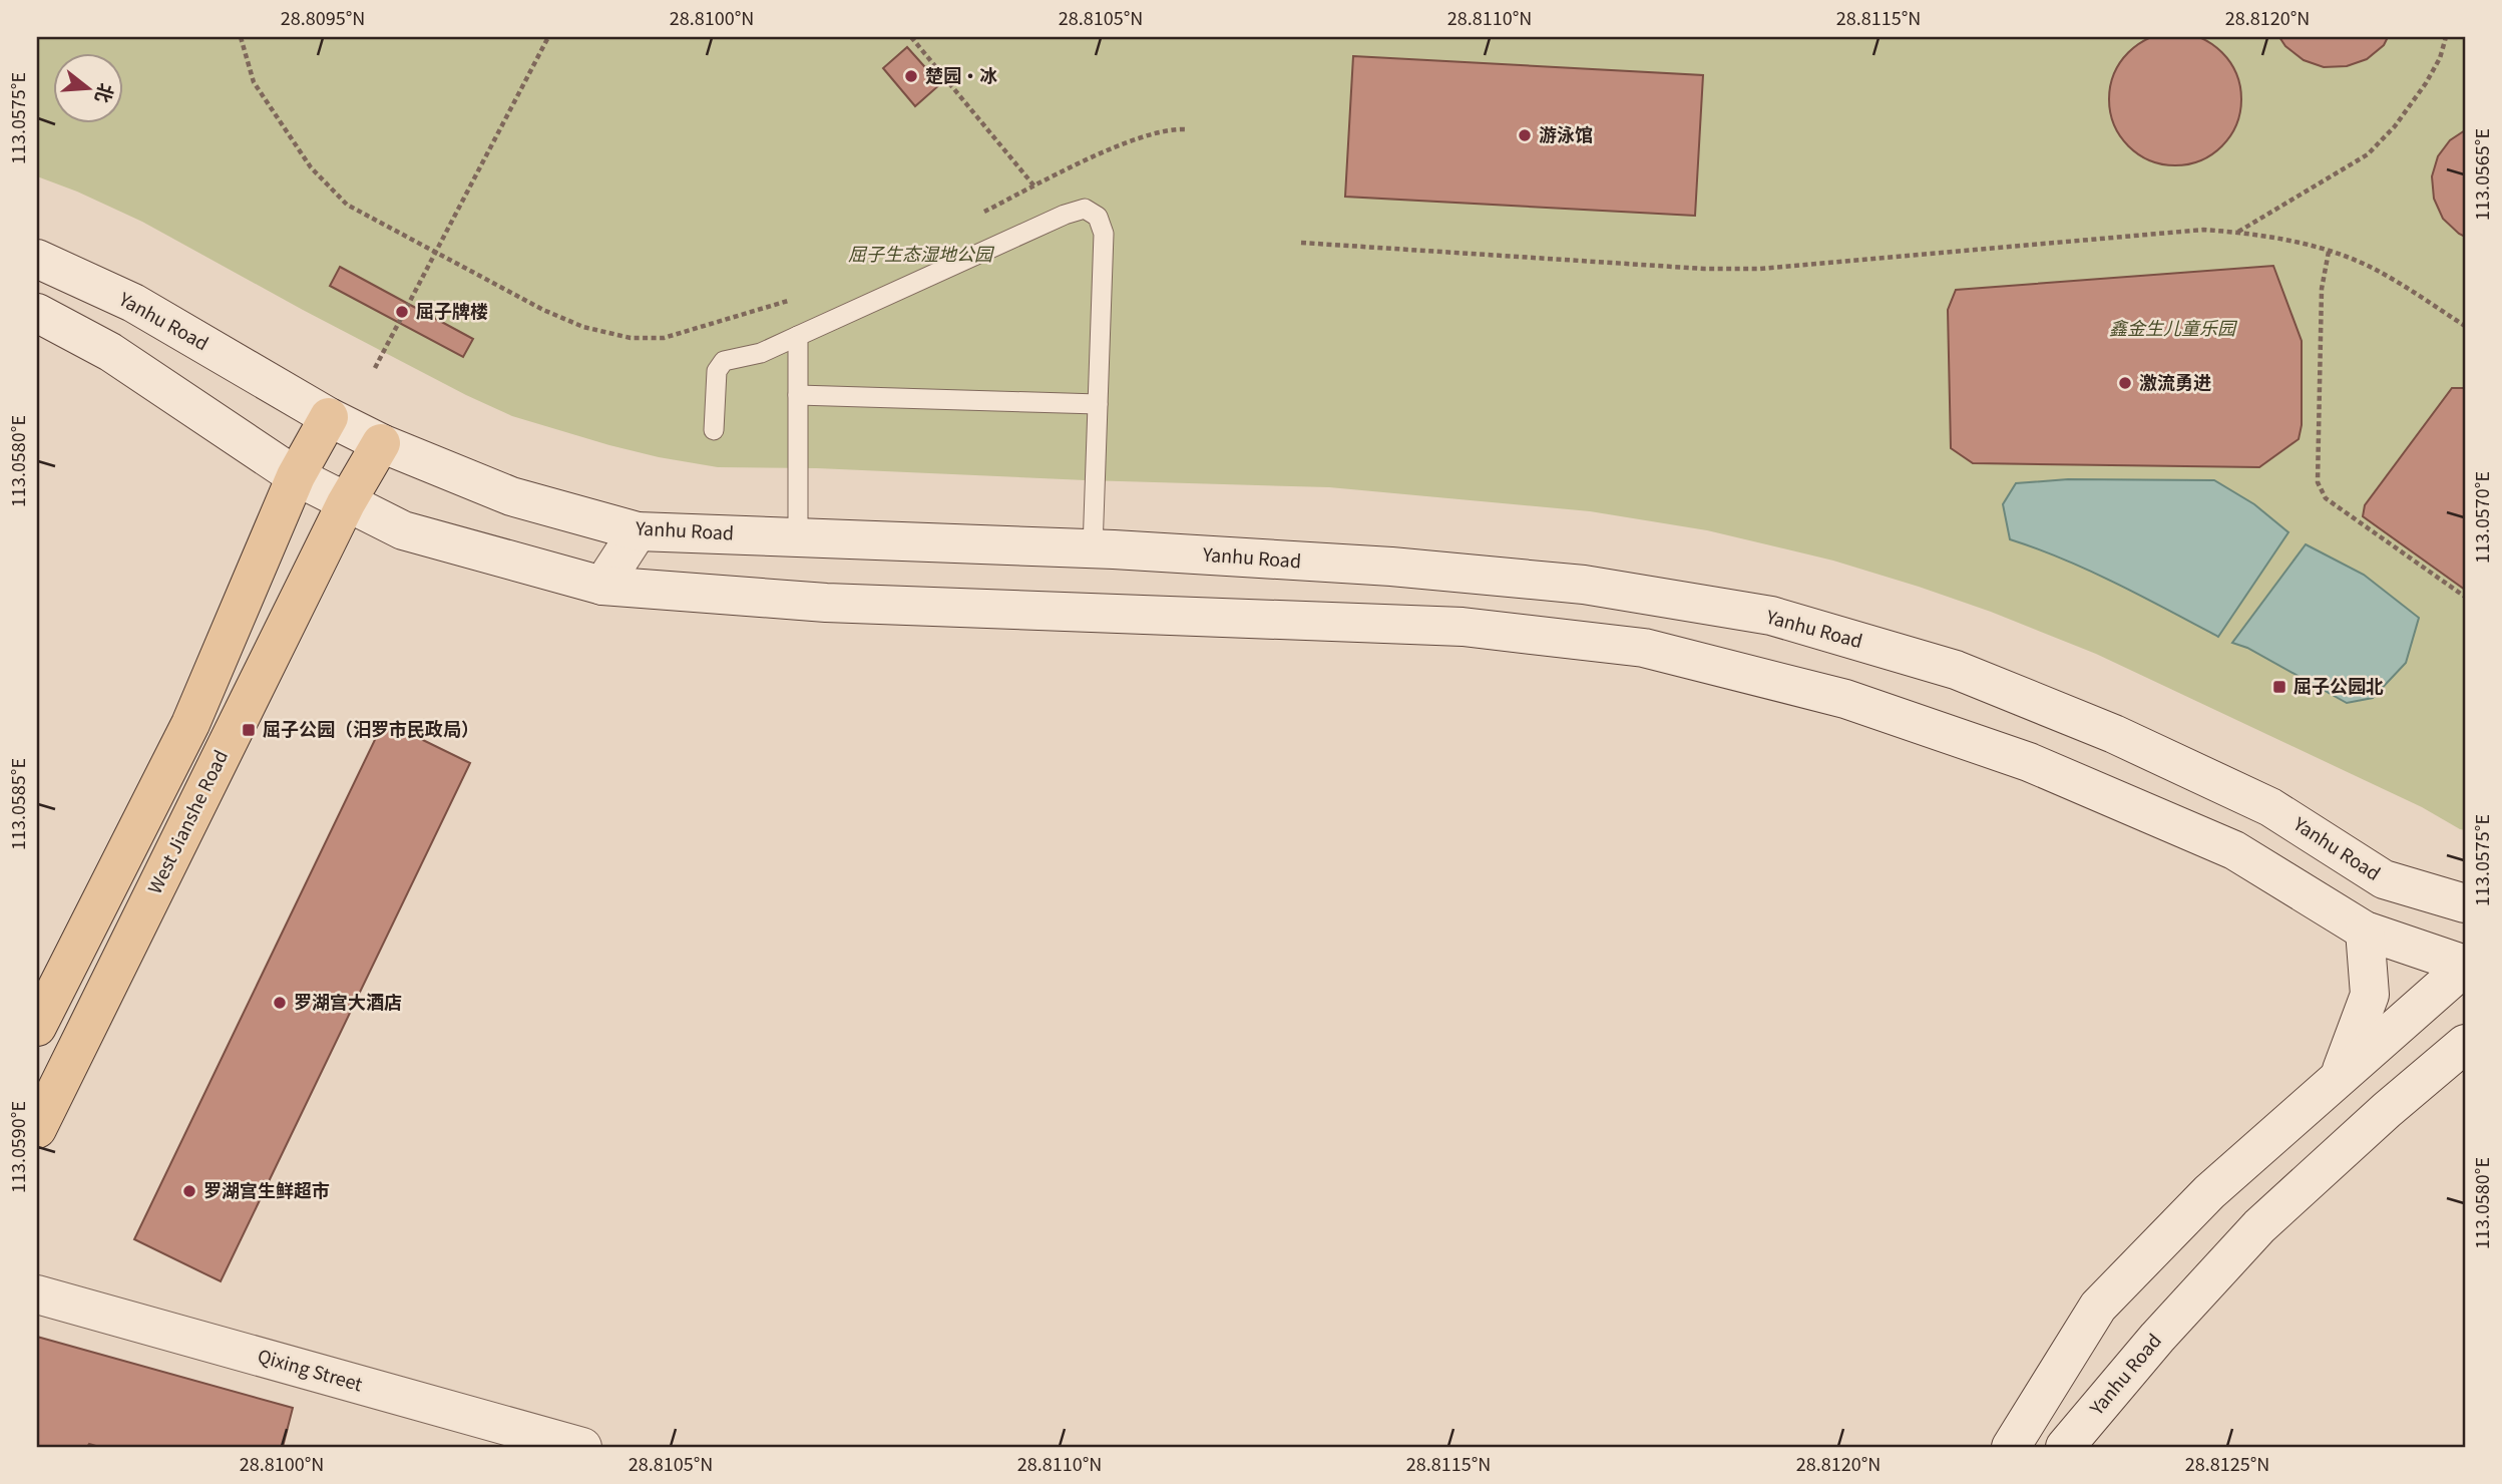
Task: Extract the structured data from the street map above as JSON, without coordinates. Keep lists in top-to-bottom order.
{
  "streets": {
    "main road": ["Yanhu Road", "West Jianshe Road", "Qixing Street"]
  },
  "crossings": [
    ["Yanhu Road", "West Jianshe Road"]
  ],
  "parks": ["屈子生态湿地公园", "鑫金生儿童乐园"],
  "places": {
    "other": [
      "楚园·冰",
      "游泳馆",
      "屈子牌楼",
      "激流勇进",
      "罗湖宫大酒店",
      "罗湖宫生鲜超市"
    ],
    "transit": ["屈子公园北", "屈子公园（汨罗市民政局）"]
  },
  "north": "right",
  "coordinates": [
    "28.8095°N",
    "28.8100°N",
    "28.8105°N",
    "28.8110°N",
    "28.8115°N",
    "28.8120°N",
    "113.0575°E",
    "113.0565°E",
    "113.0580°E",
    "113.0570°E",
    "113.0585°E",
    "113.0590°E",
    "28.8125°N"
  ]
}
